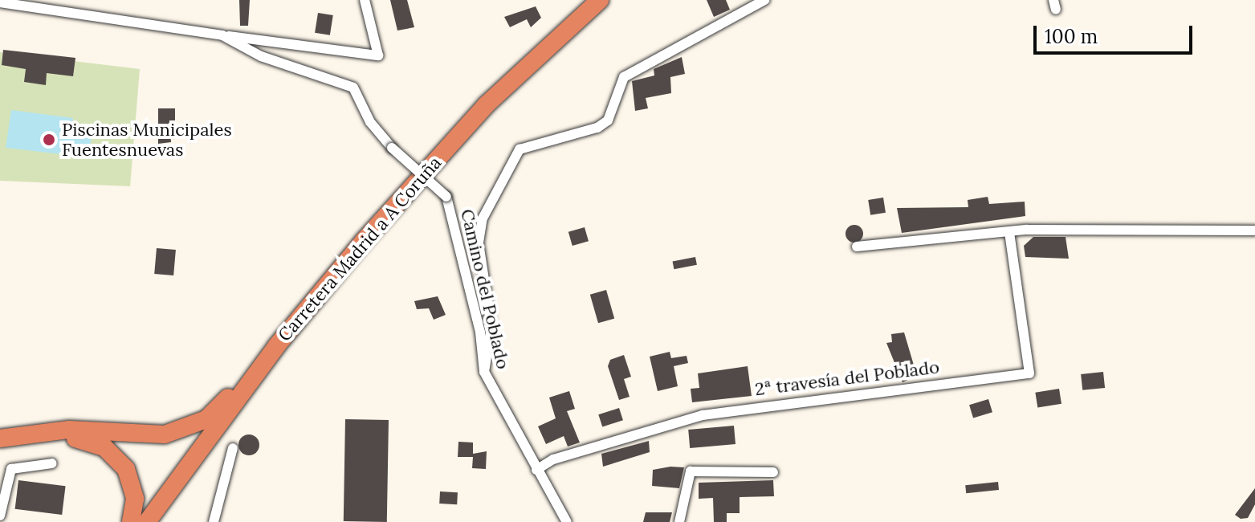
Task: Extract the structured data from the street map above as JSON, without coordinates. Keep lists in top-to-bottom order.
{
  "streets": {
    "highway": ["Carretera Madrid a A Coruña"],
    "street": ["Camino del Poblado", "2ª travesía del Poblado"]
  },
  "crossings": [
    ["Camino del Poblado", "2ª travesía del Poblado"]
  ],
  "places": ["Piscinas Municipales Fuentesnuevas"],
  "scale_bar": "100 m"
}
